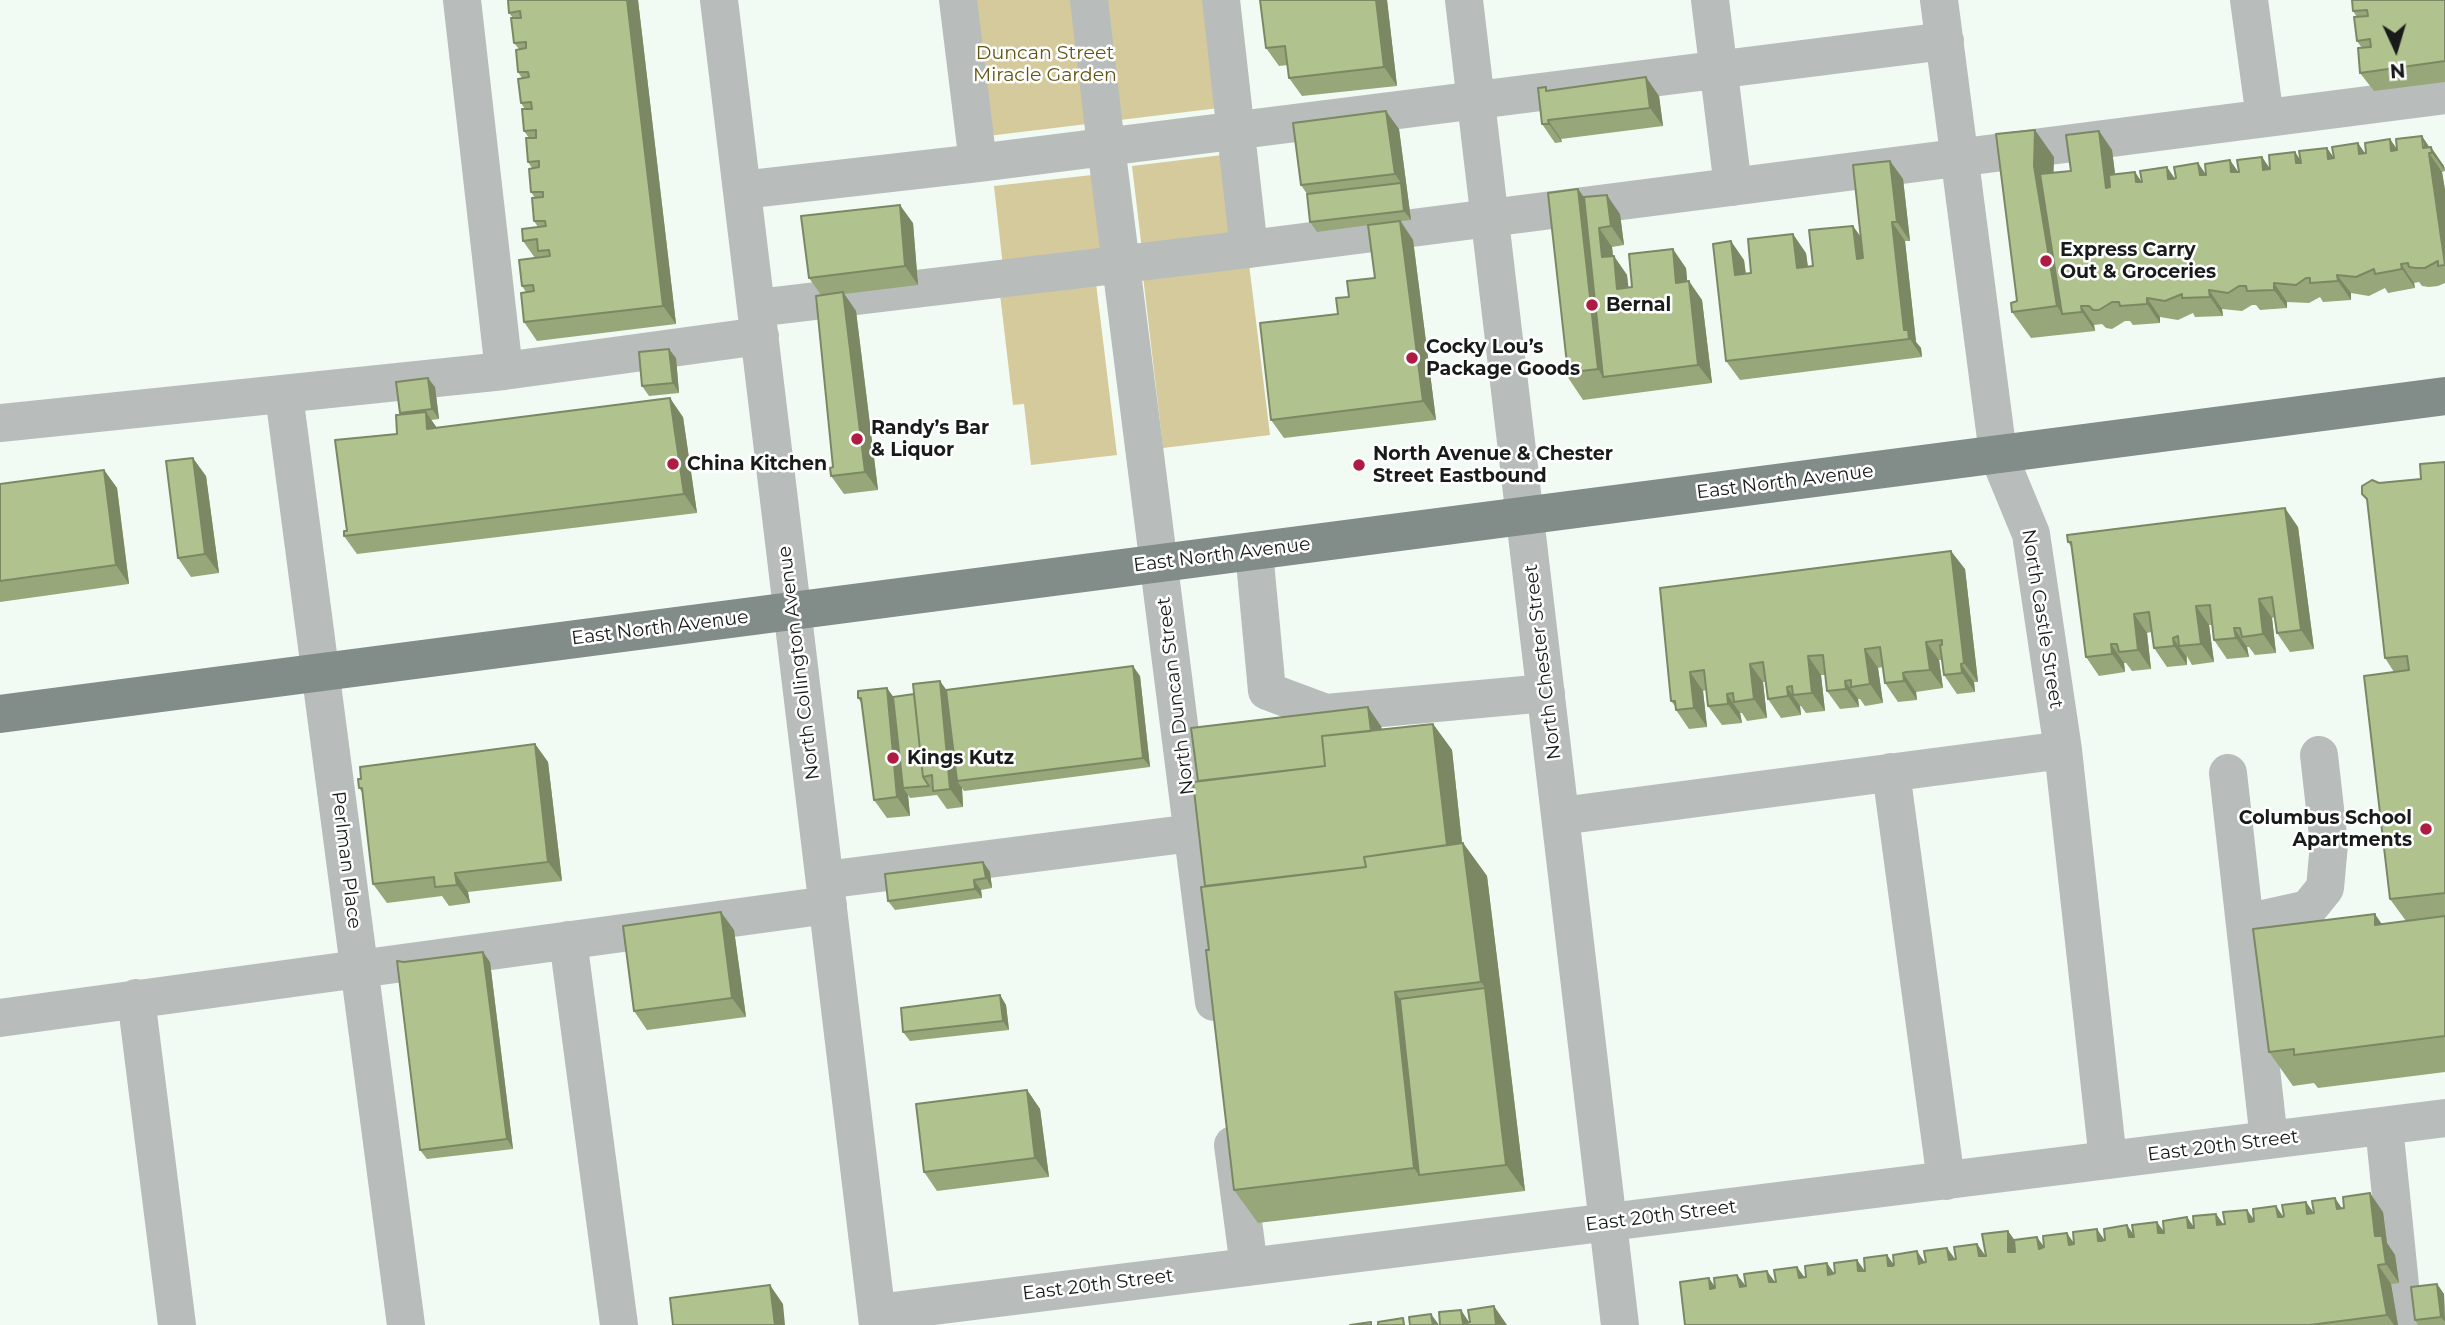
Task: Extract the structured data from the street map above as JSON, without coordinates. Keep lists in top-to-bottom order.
{
  "streets": {
    "main road": ["East North Avenue"],
    "street": [
      "North Castle Street",
      "North Chester Street",
      "North Collington Avenue",
      "North Duncan Street",
      "Perlman Place",
      "East 20th Street"
    ]
  },
  "crossings": [
    ["East North Avenue", "North Castle Street"],
    ["East North Avenue", "North Chester Street"],
    ["East North Avenue", "North Collington Avenue"],
    ["East North Avenue", "North Duncan Street"],
    ["East North Avenue", "Perlman Place"],
    ["North Castle Street", "East 20th Street"],
    ["North Chester Street", "East 20th Street"],
    ["North Collington Avenue", "East 20th Street"]
  ],
  "parks": ["Duncan Street Miracle Garden"],
  "places": [
    "Express Carry Out & Groceries",
    "Bernal",
    "Cocky Lou’s Package Goods",
    "Randy’s Bar & Liquor",
    "China Kitchen",
    "North Avenue & Chester Street Eastbound",
    "Kings Kutz",
    "Columbus School Apartments"
  ],
  "north": "bottom"
}
